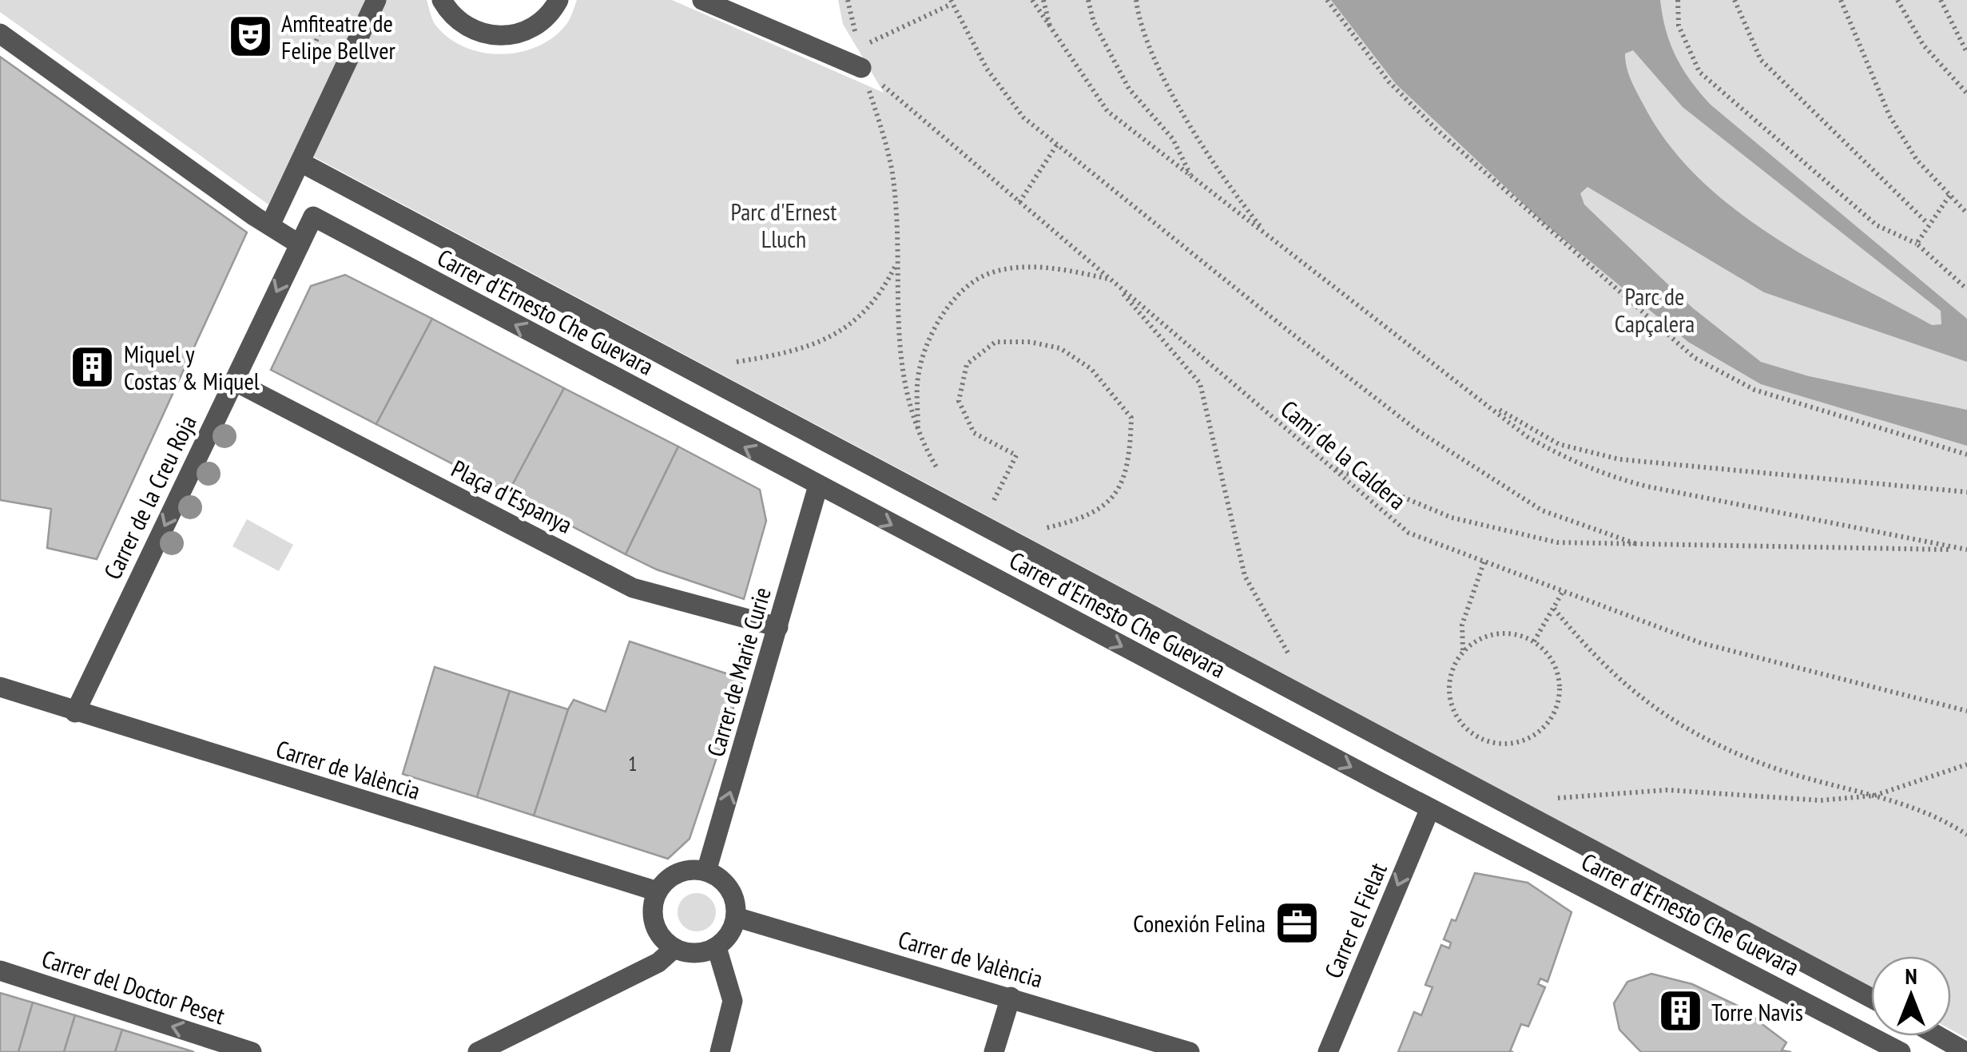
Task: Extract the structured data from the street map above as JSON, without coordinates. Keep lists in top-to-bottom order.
{
  "streets": {
    "street": [
      "Carrer d'Ernesto Che Guevara",
      "Plaça d'Espanya",
      "Carrer de la Creu Roja",
      "Carrer de Marie Curie",
      "Carrer de València",
      "Carrer el Fielat",
      "Carrer del Doctor Peset"
    ],
    "path": ["Camí de la Caldera"]
  },
  "crossings": [
    ["Carrer d'Ernesto Che Guevara", "Carrer de la Creu Roja"],
    ["Carrer d'Ernesto Che Guevara", "Carrer de Marie Curie"],
    ["Carrer d'Ernesto Che Guevara", "Carrer el Fielat"],
    ["Plaça d'Espanya", "Carrer de la Creu Roja"],
    ["Plaça d'Espanya", "Carrer de Marie Curie"],
    ["Carrer de la Creu Roja", "Carrer de València"],
    ["Carrer de Marie Curie", "Carrer de València"]
  ],
  "one_way": [
    "Carrer de la Creu Roja",
    "Carrer de Marie Curie",
    "Carrer el Fielat",
    "Carrer del Doctor Peset"
  ],
  "parks": ["Parc d'Ernest Lluch", "Parc de Capçalera"],
  "places": {
    "theatre": ["Amfiteatre de Felipe Bellver"],
    "building": ["Miquel y Costas & Miquel", "Torre Navis"],
    "office": ["Conexión Felina"]
  },
  "house_numbers": ["1"],
  "north": "top"
}
